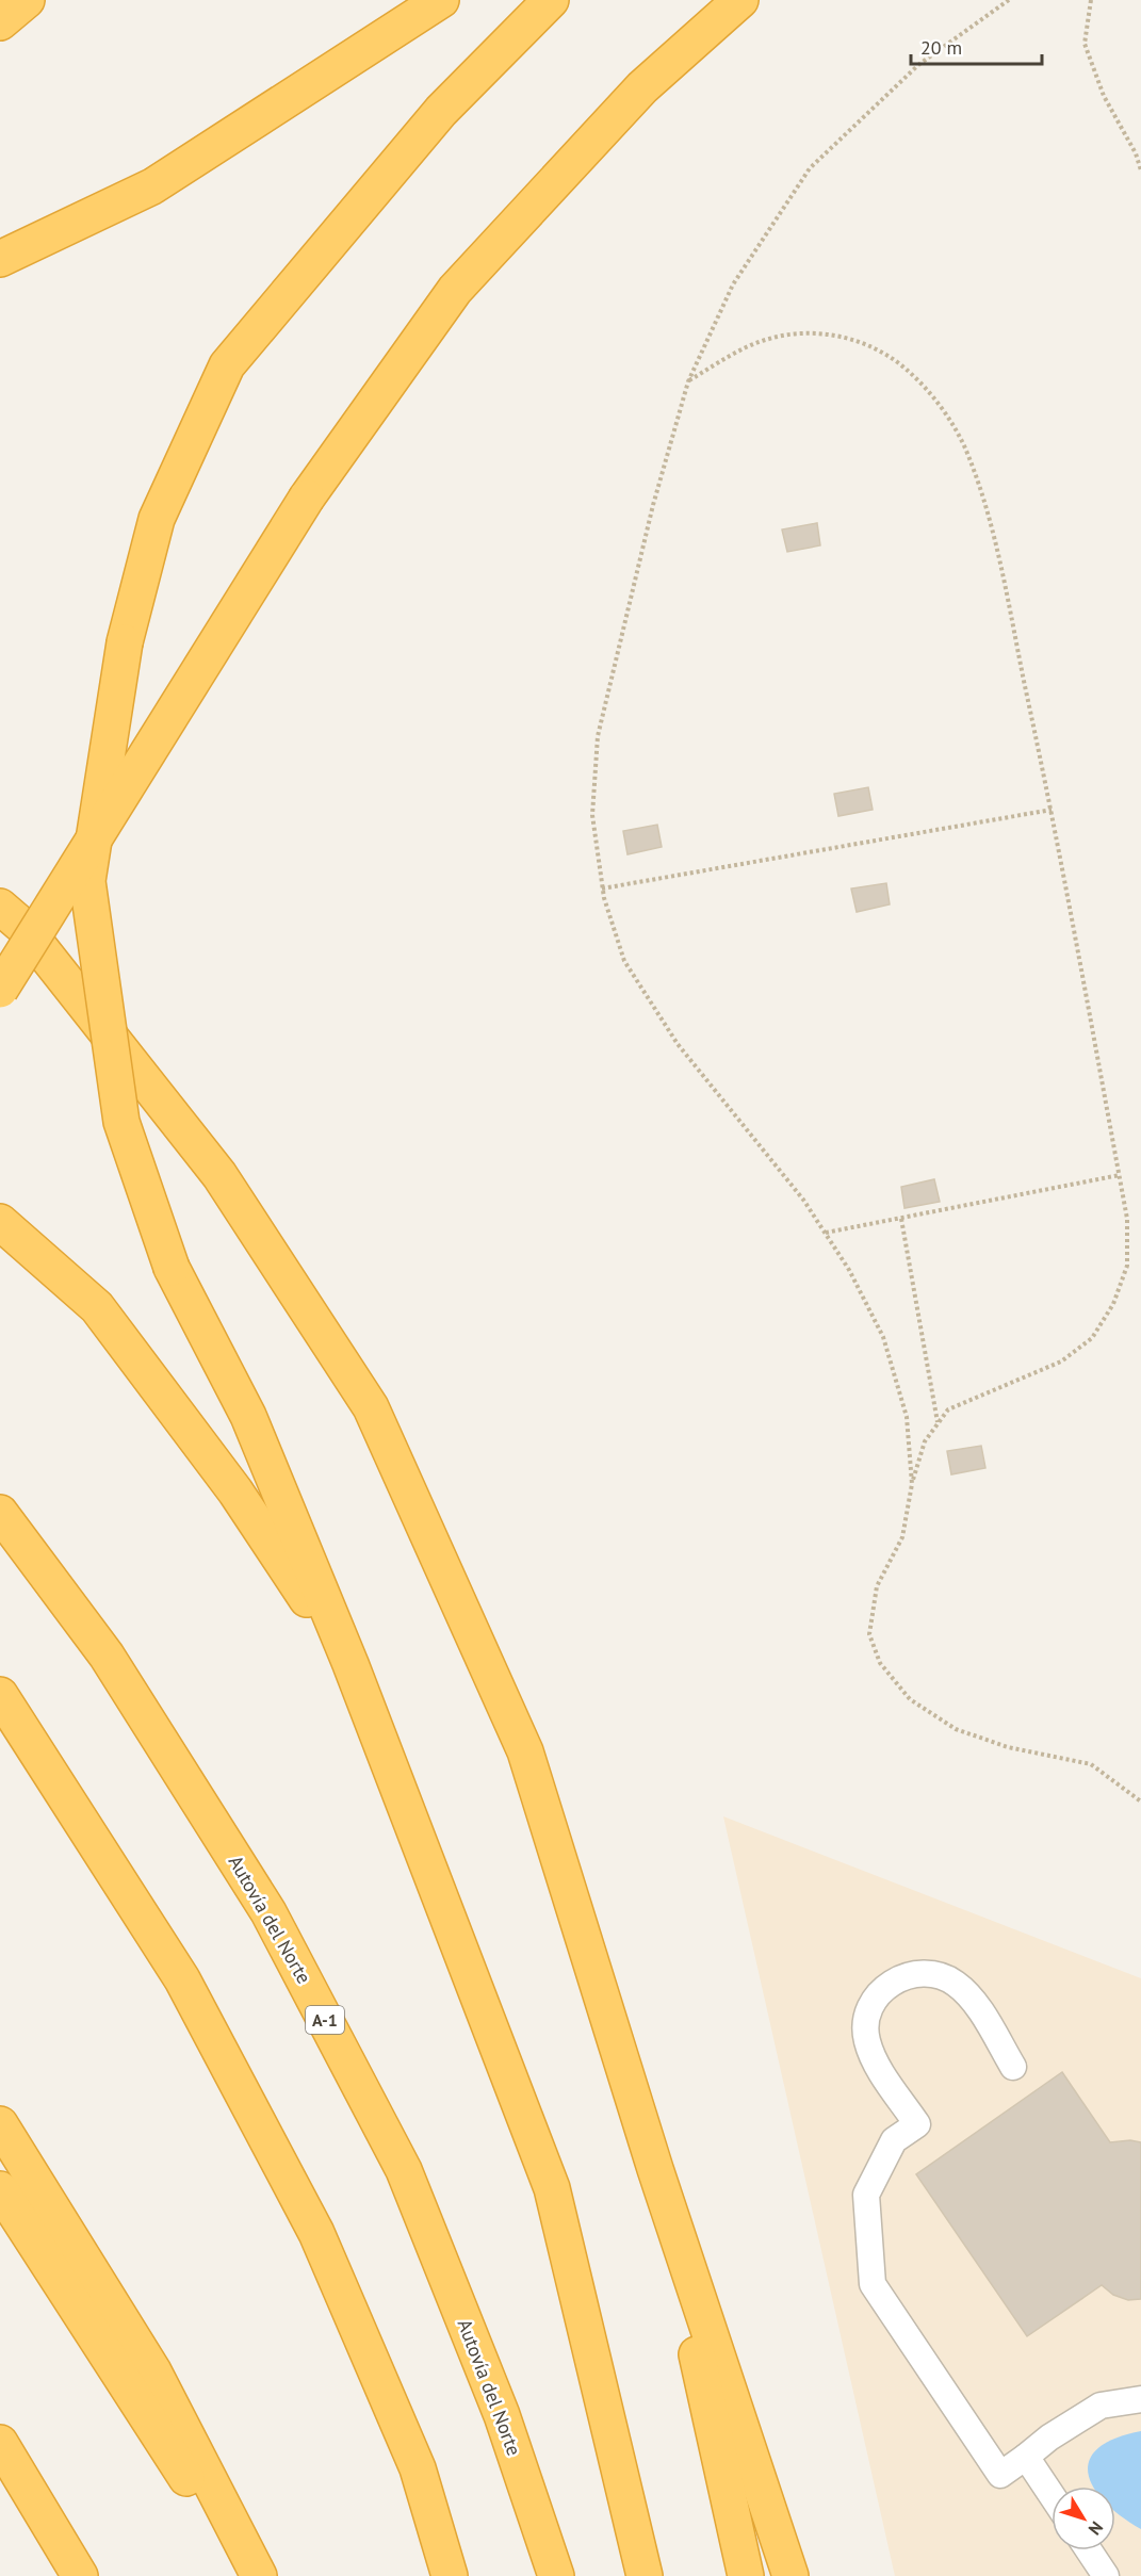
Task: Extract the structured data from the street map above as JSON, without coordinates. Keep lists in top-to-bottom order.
{
  "streets": {
    "highway": ["Autovía del Norte", "A-1"]
  },
  "scale_bar": "20 m",
  "north": "bottom right"
}
